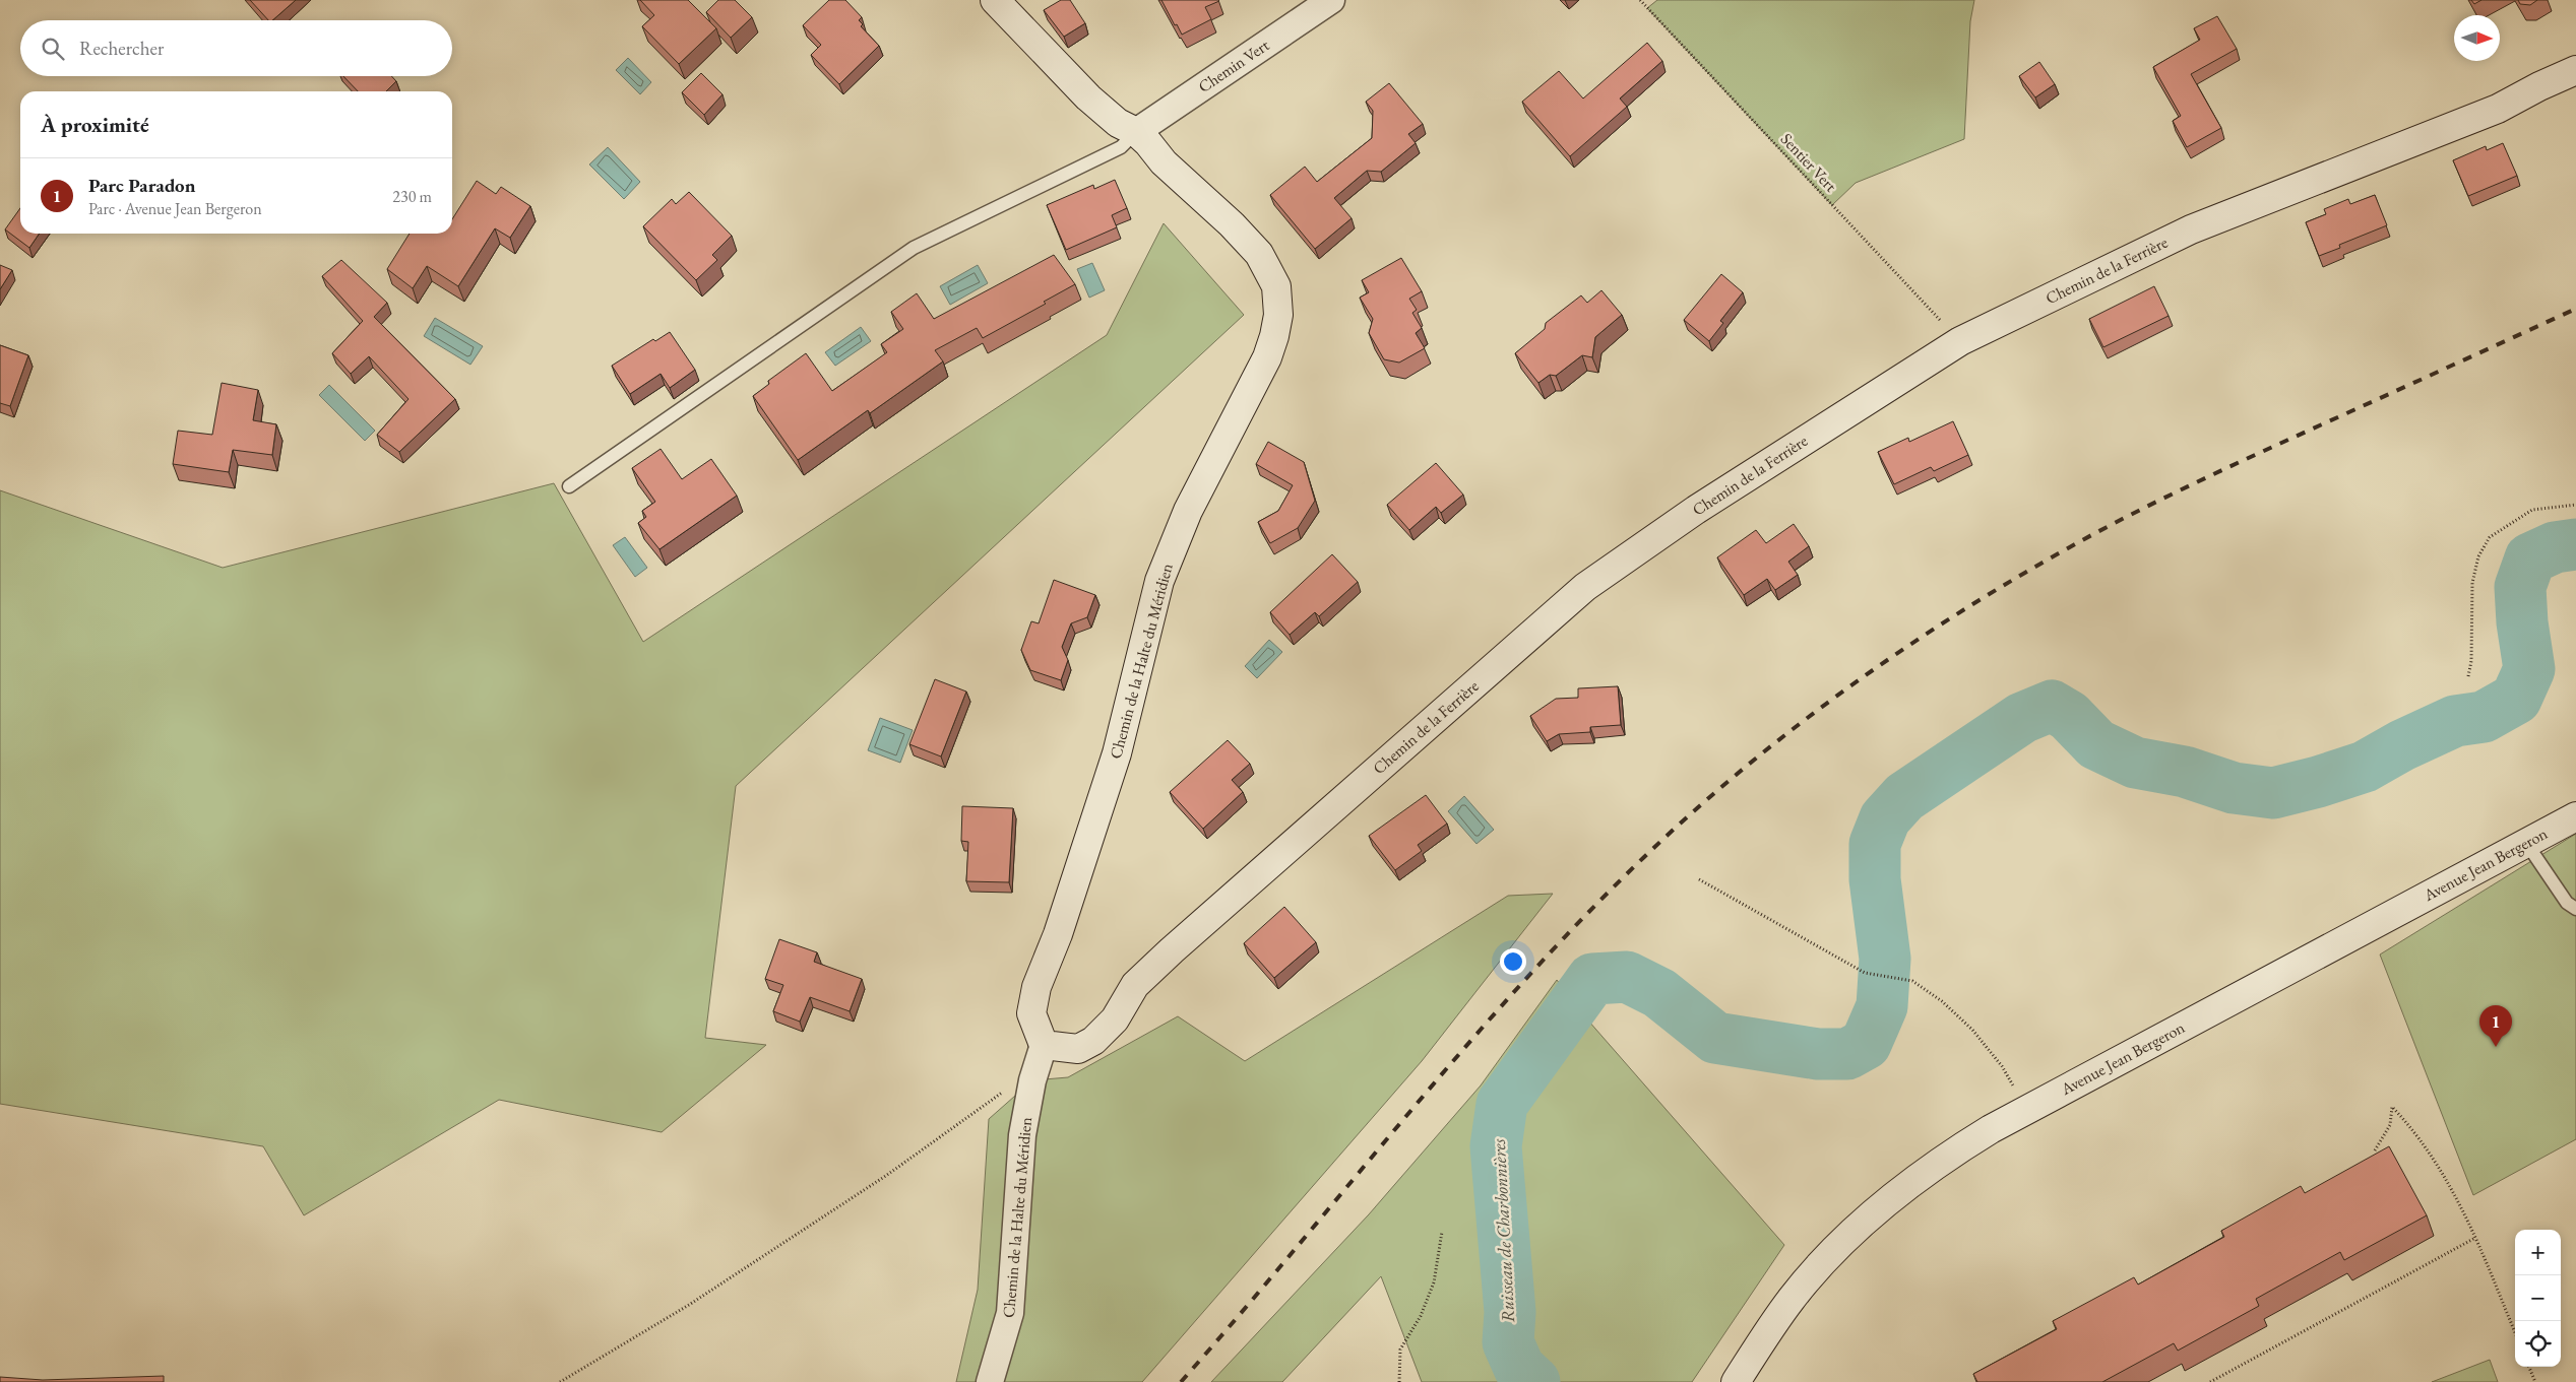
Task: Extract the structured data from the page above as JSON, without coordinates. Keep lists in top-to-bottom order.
{
  "streets": {
    "street": [
      "Chemin Vert",
      "Chemin de la Ferrière",
      "Chemin de la Halte du Méridien",
      "Avenue Jean Bergeron"
    ],
    "path": ["Sentier Vert"]
  },
  "crossings": [
    ["Chemin Vert", "Chemin de la Halte du Méridien"],
    ["Sentier Vert", "Chemin de la Ferrière"],
    ["Chemin de la Ferrière", "Chemin de la Halte du Méridien"]
  ],
  "water": ["Ruisseau de Charbonnières"],
  "north": "right",
  "page": {
    "search": "Rechercher",
    "heading": "À proximité",
    "list": [
      {
        "mark": "1",
        "name": "Parc Paradon",
        "note": "Parc · Avenue Jean Bergeron",
        "value": "230 m"
      }
    ],
    "pins": "1",
    "map_buttons": ["+", "−"]
  }
}
